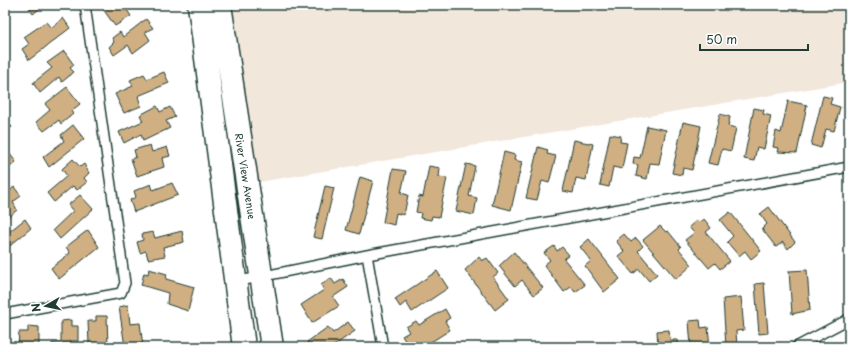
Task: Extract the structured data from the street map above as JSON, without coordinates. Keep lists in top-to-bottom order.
{
  "streets": {
    "main road": ["River View Avenue"]
  },
  "scale_bar": "50 m",
  "north": "left"
}
